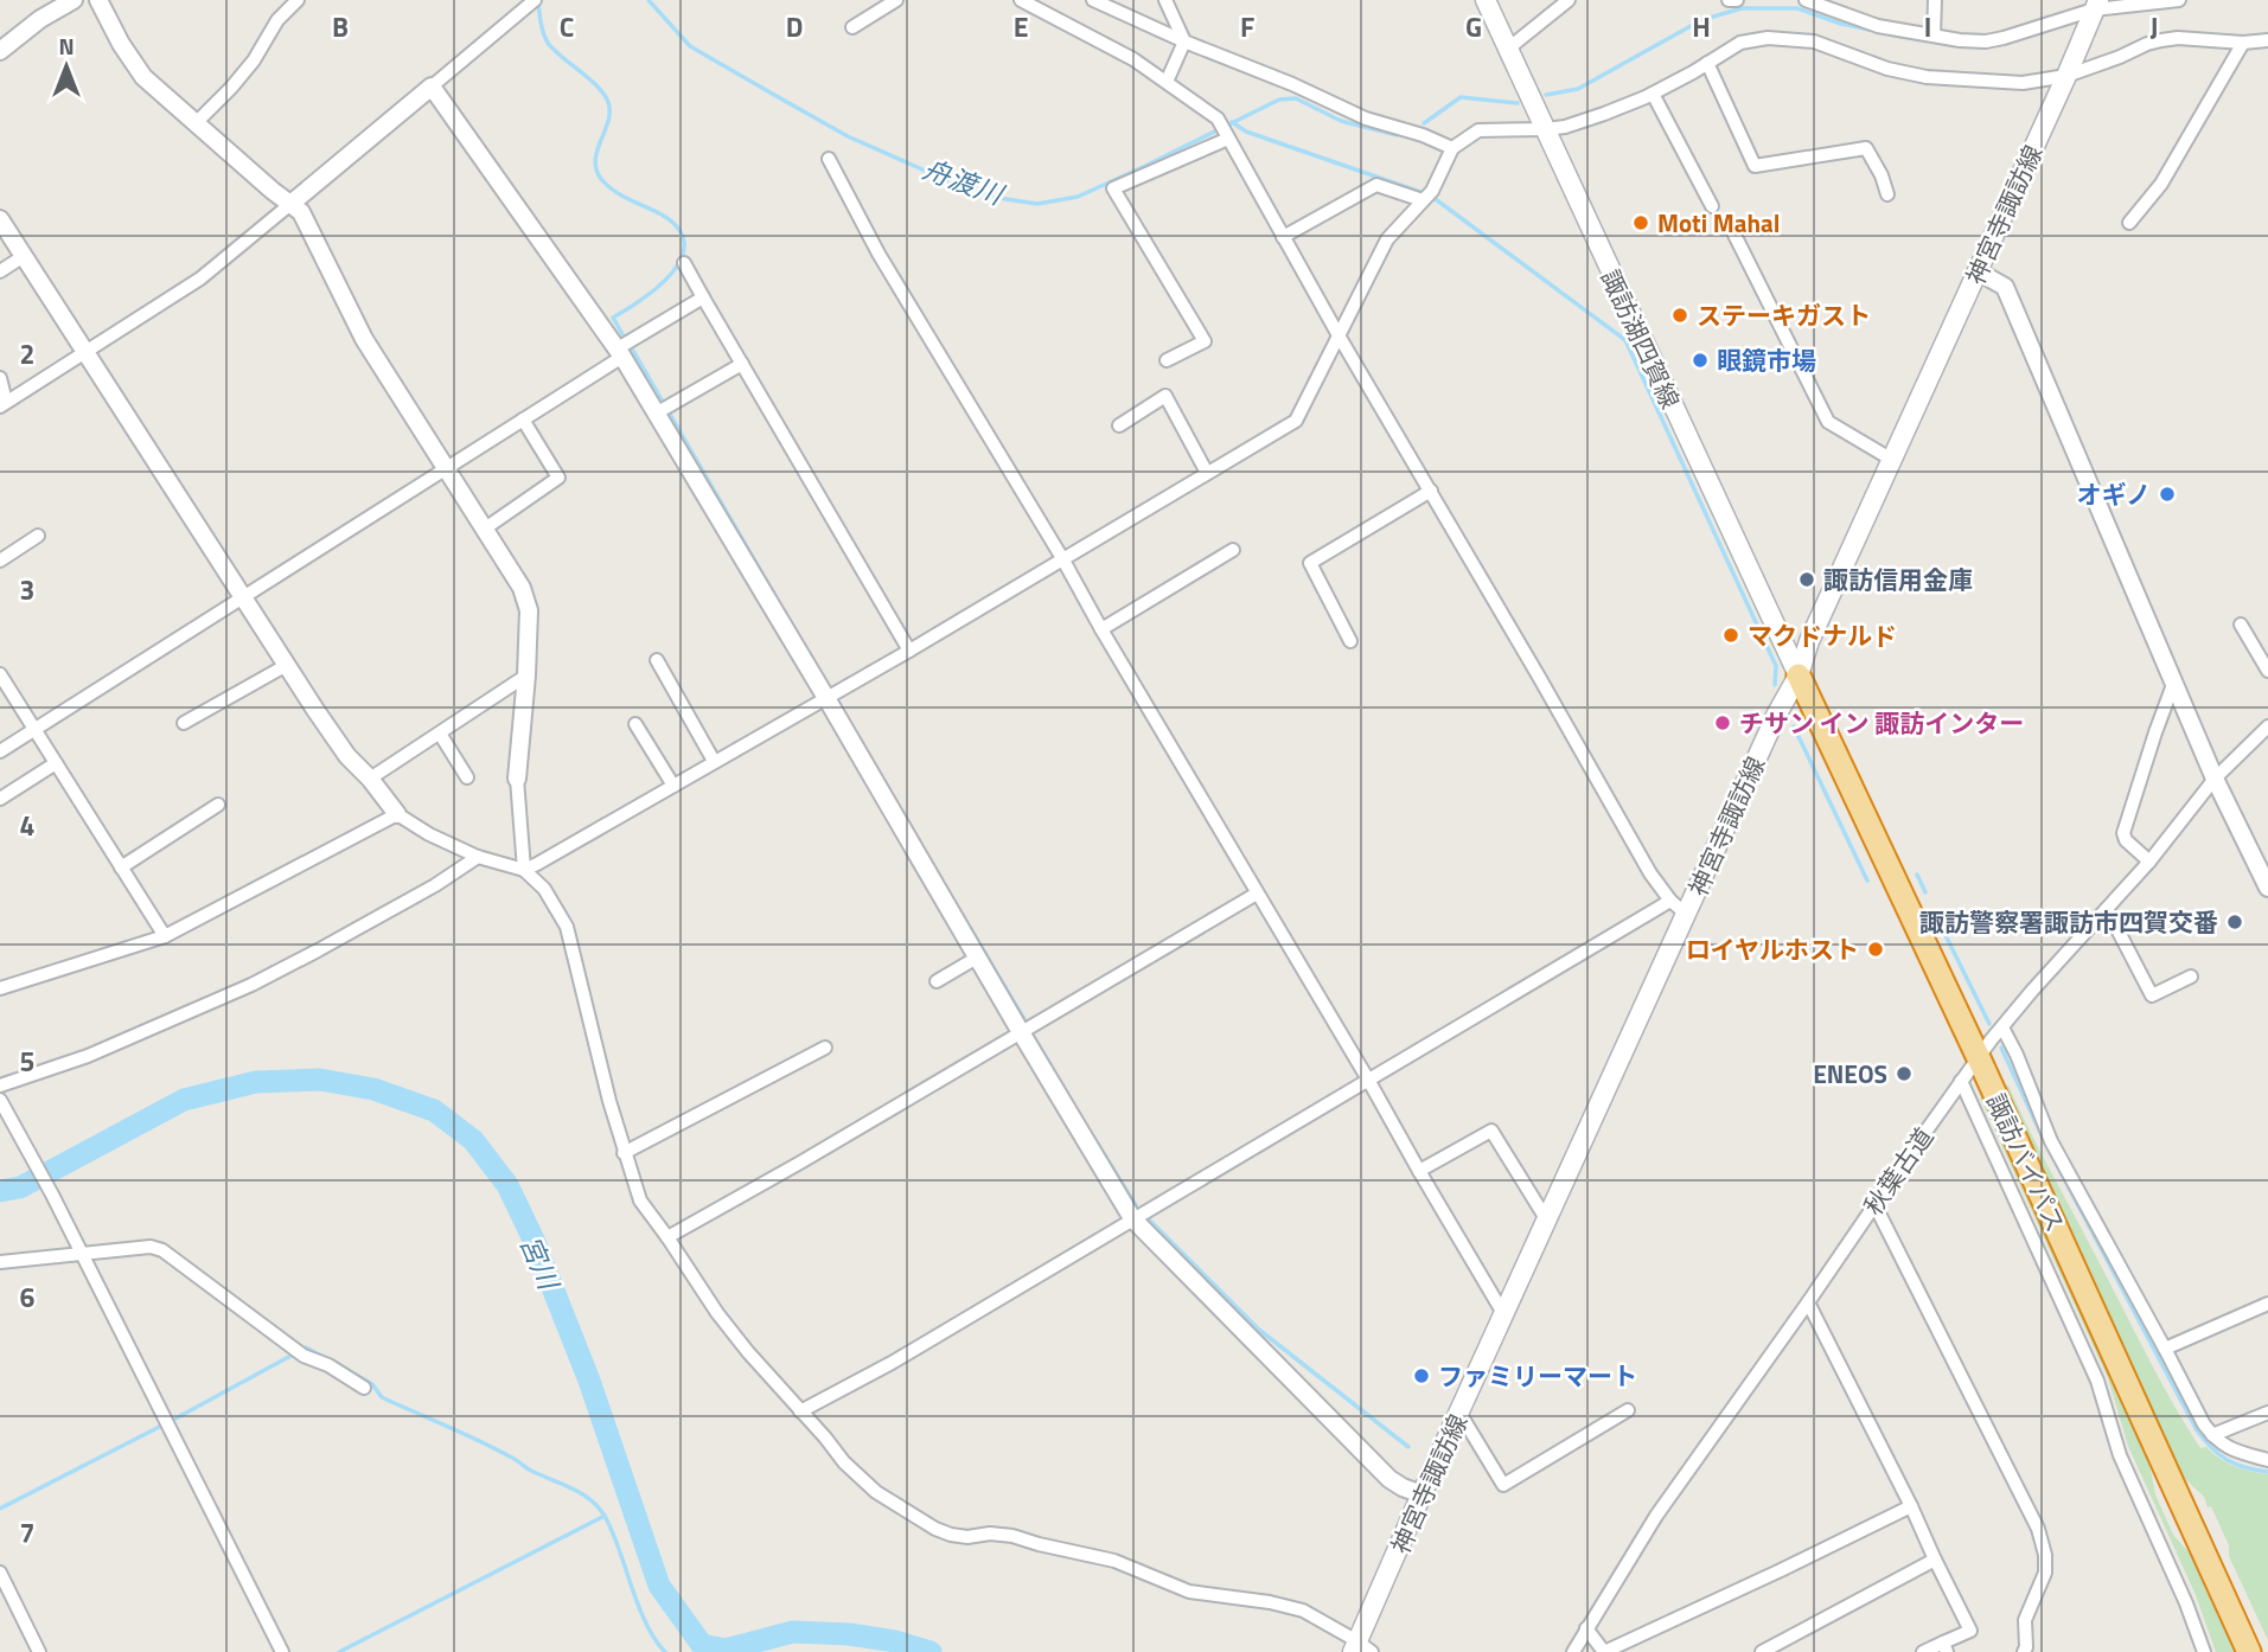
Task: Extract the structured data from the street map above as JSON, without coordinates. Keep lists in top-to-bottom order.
{
  "streets": {
    "highway": ["諏訪バイパス"],
    "main road": ["神宮寺諏訪線", "諏訪湖四賀線"],
    "street": ["秋葉古道"]
  },
  "crossings": [
    ["神宮寺諏訪線", "諏訪湖四賀線"],
    ["神宮寺諏訪線", "諏訪バイパス"],
    ["諏訪湖四賀線", "諏訪バイパス"],
    ["諏訪バイパス", "秋葉古道"]
  ],
  "water": ["舟渡川", "宮川"],
  "places": [
    "Moti Mahal",
    "ステーキガスト",
    "眼鏡市場",
    "オギノ",
    "諏訪信用金庫",
    "マクドナルド",
    "チサン イン 諏訪インター",
    "諏訪警察署諏訪市四賀交番",
    "ロイヤルホスト",
    "ENEOS",
    "ファミリーマート"
  ],
  "north": "top",
  "grid": {
    "columns": [
      "B",
      "C",
      "D",
      "E",
      "F",
      "G",
      "H",
      "I",
      "J"
    ],
    "rows": [
      "2",
      "3",
      "4",
      "5",
      "6",
      "7"
    ]
  }
}
